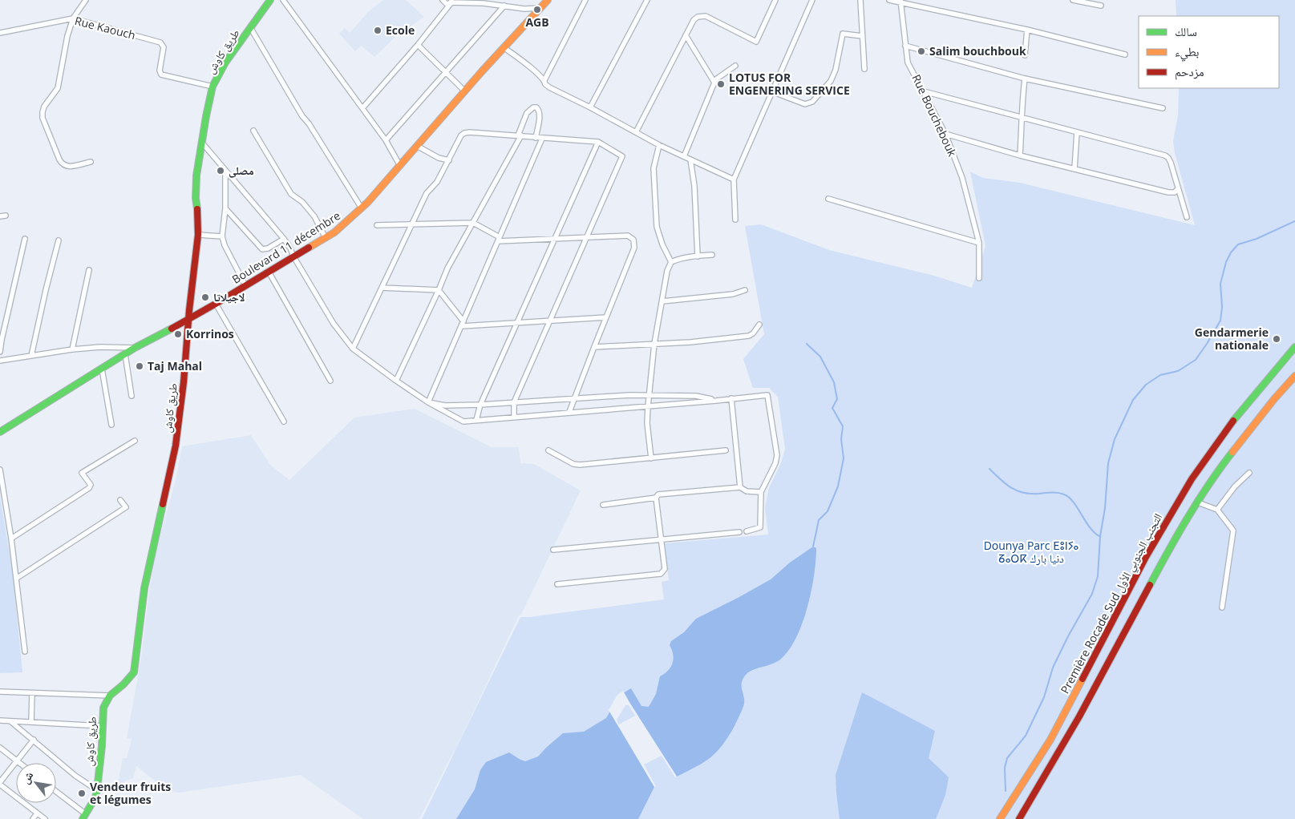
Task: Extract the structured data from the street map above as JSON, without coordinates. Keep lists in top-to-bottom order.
{
  "streets": {
    "main road": ["طريق كاوش", "Boulevard 11 décembre", "Première Rocade Sud التجنب الجنوبي الأول"],
    "street": ["Rue Kaouch", "Rue Bouchebouk"]
  },
  "crossings": [
    ["Rue Kaouch", "طريق كاوش"],
    ["طريق كاوش", "Boulevard 11 décembre"]
  ],
  "parks": ["Dounya Parc ⴹⵓⵏⵢⴰ ⵒⴰⵔⴽ دنيا بارك"],
  "places": [
    "AGB",
    "Ecole",
    "Salim bouchbouk",
    "LOTUS FOR ENGENERING SERVICE",
    "مصلى",
    "لاجيلاتا",
    "Korrinos",
    "Gendarmerie nationale",
    "Taj Mahal",
    "Vendeur fruits et légumes"
  ],
  "legend": ["سالك", "بطيء", "مزدحم"],
  "north": "top left"
}
